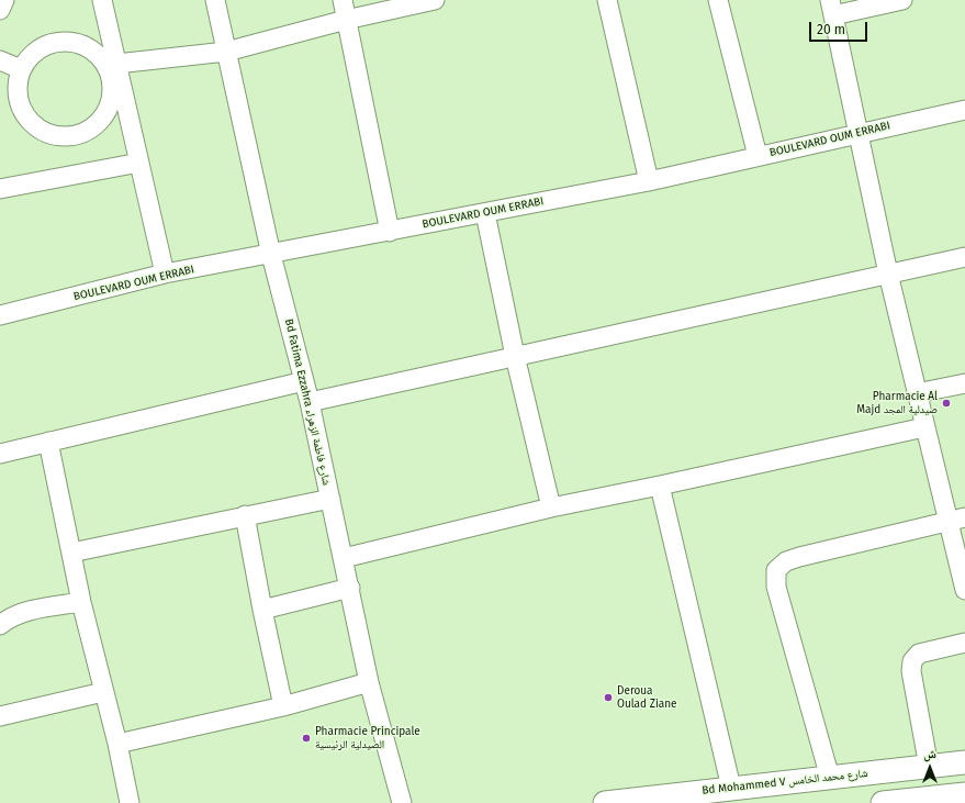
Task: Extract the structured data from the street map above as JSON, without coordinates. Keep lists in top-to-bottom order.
{
  "streets": {
    "street": ["BOULEVARD OUM ERRABI", "Bd Fatima Ezzahra شارع فاطمة الزهراء", "Bd Mohammed V شارع محمد الخامس"]
  },
  "crossings": [
    ["BOULEVARD OUM ERRABI", "Bd Fatima Ezzahra شارع فاطمة الزهراء"]
  ],
  "places": ["Pharmacie Al Majd صيدلية المجد", "Deroua Oulad Ziane", "Pharmacie Principale الصيدلية الرئيسية"],
  "scale_bar": "20 m",
  "north": "top"
}
